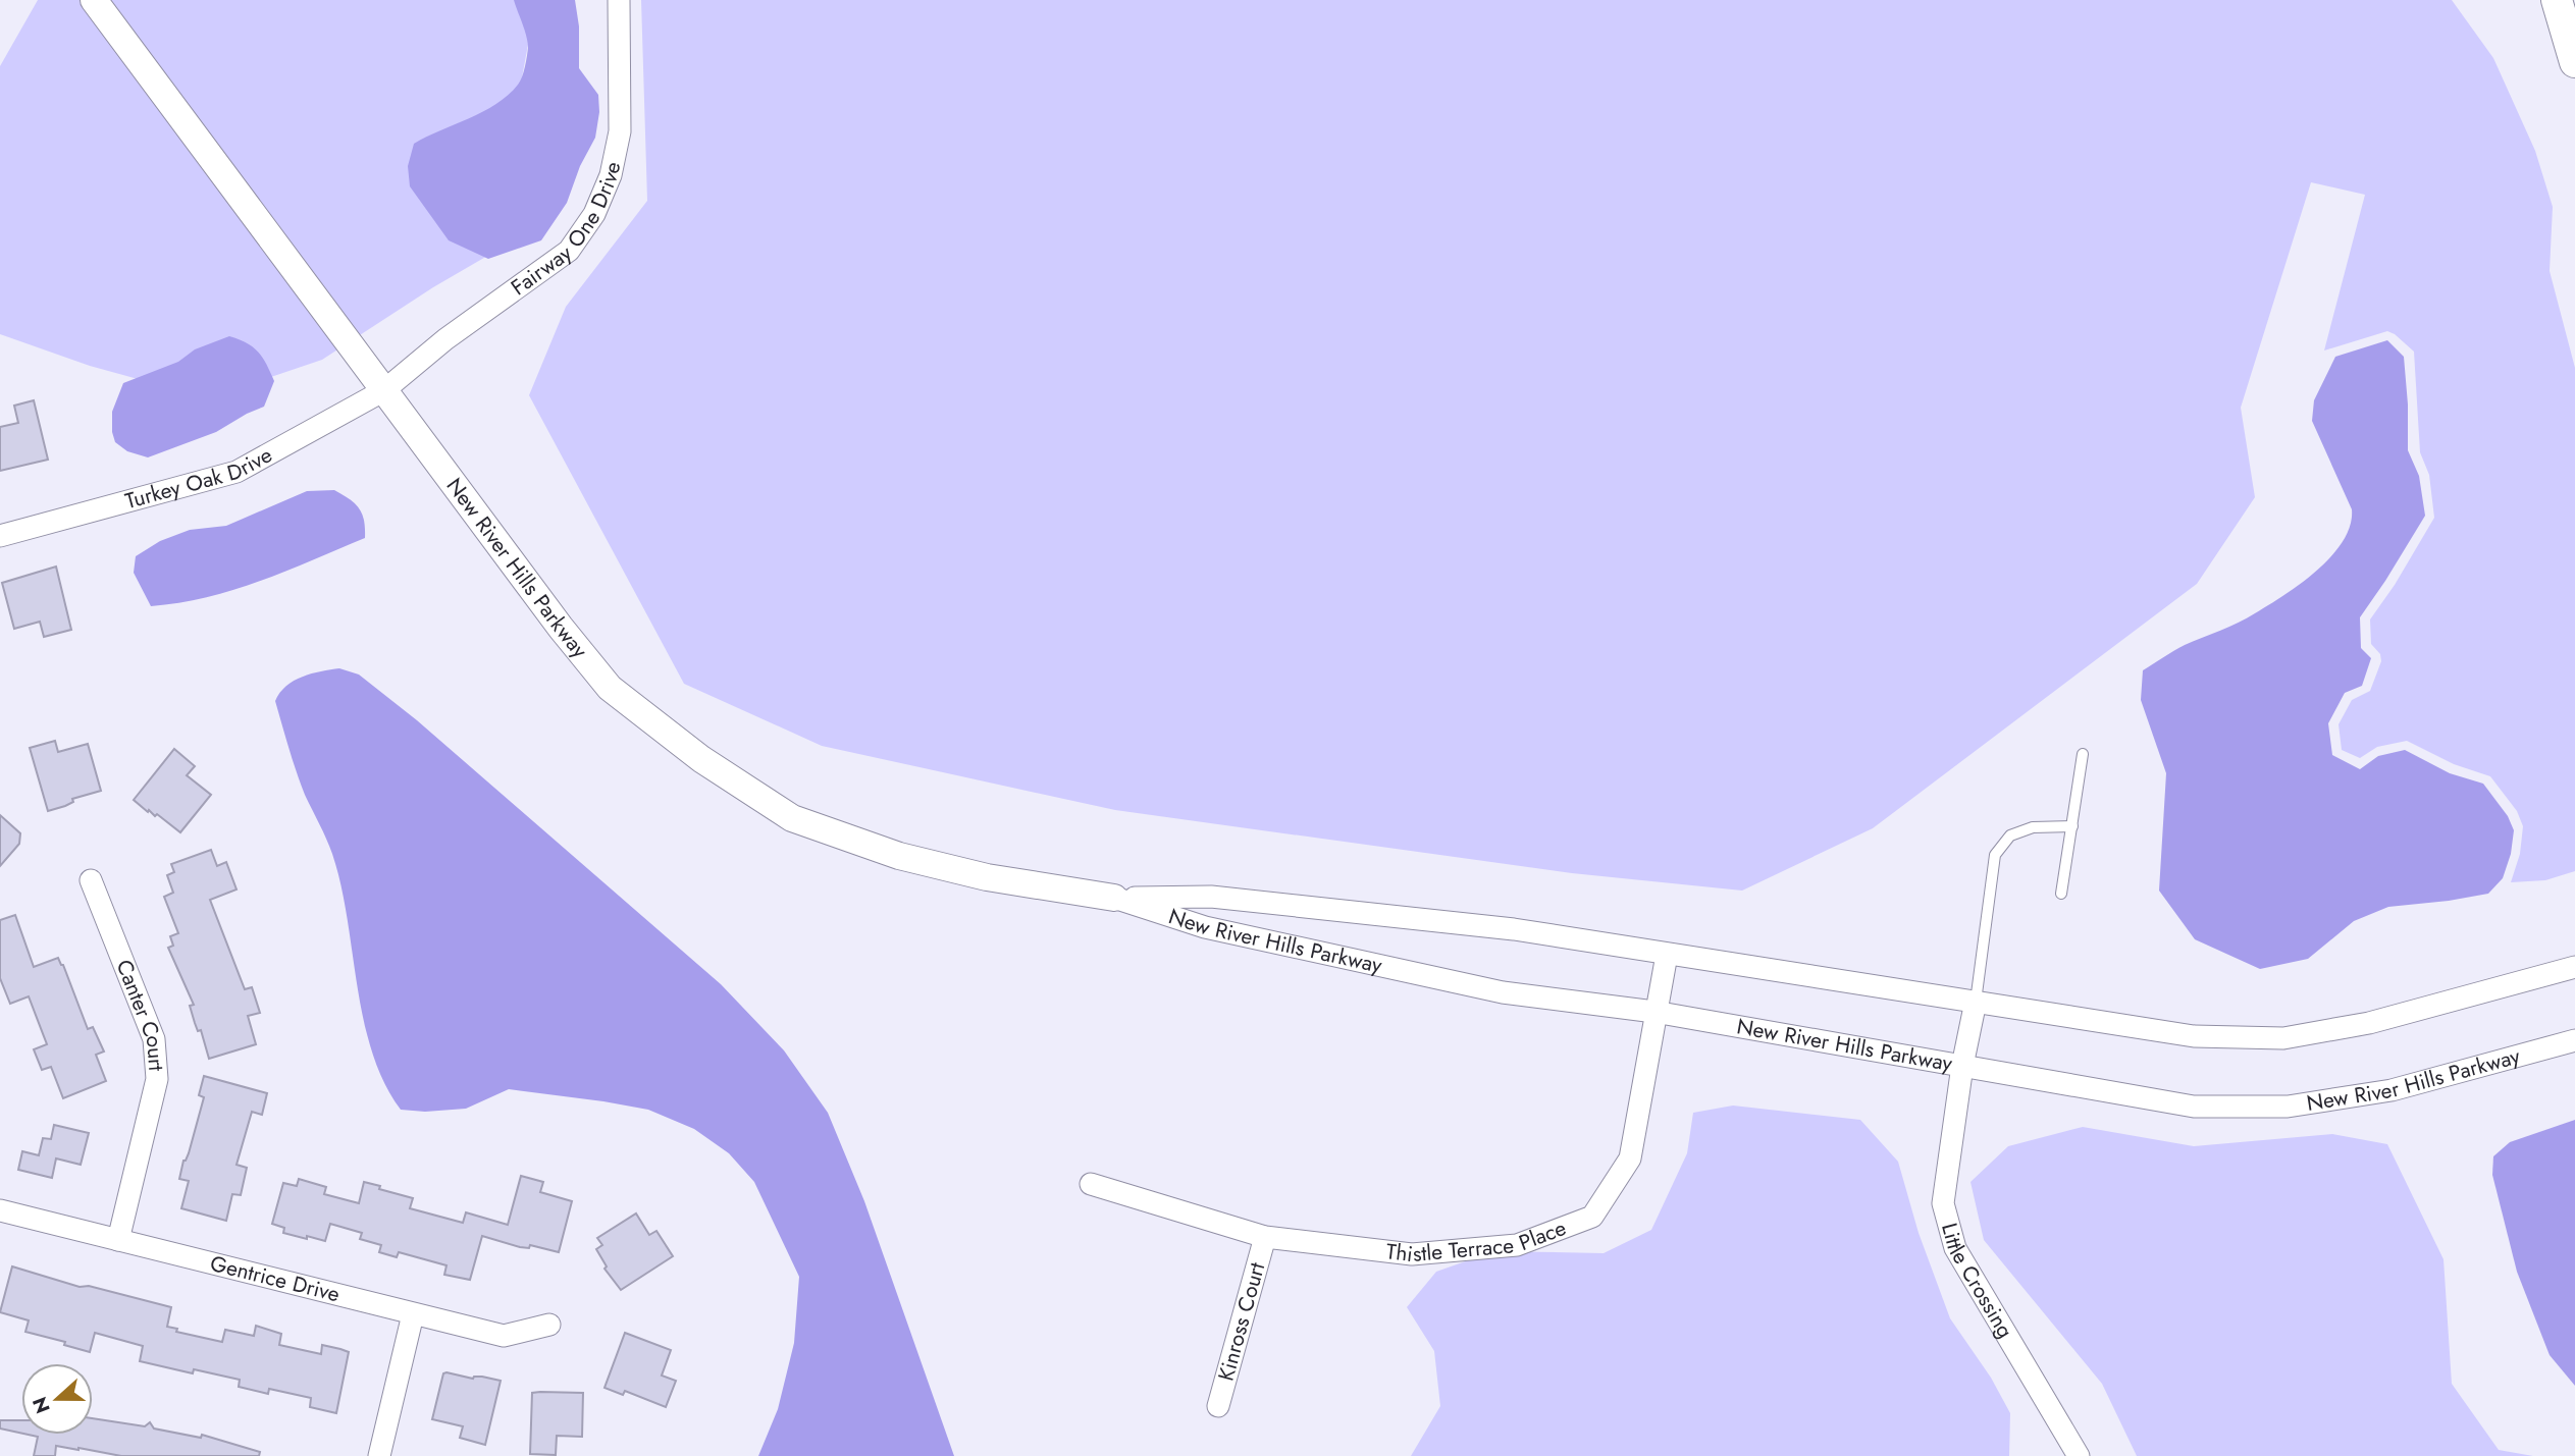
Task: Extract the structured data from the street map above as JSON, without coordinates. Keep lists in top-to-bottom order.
{
  "streets": {
    "street": [
      "Fairway One Drive",
      "Turkey Oak Drive",
      "New River Hills Parkway",
      "Canter Court",
      "Thistle Terrace Place",
      "Gentrice Drive",
      "Little Crossing",
      "Kinross Court"
    ]
  },
  "crossings": [
    ["Fairway One Drive", "Turkey Oak Drive"],
    ["Fairway One Drive", "New River Hills Parkway"],
    ["Turkey Oak Drive", "New River Hills Parkway"],
    ["New River Hills Parkway", "Thistle Terrace Place"],
    ["New River Hills Parkway", "Little Crossing"],
    ["Canter Court", "Gentrice Drive"],
    ["Thistle Terrace Place", "Kinross Court"]
  ],
  "north": "left"
}
